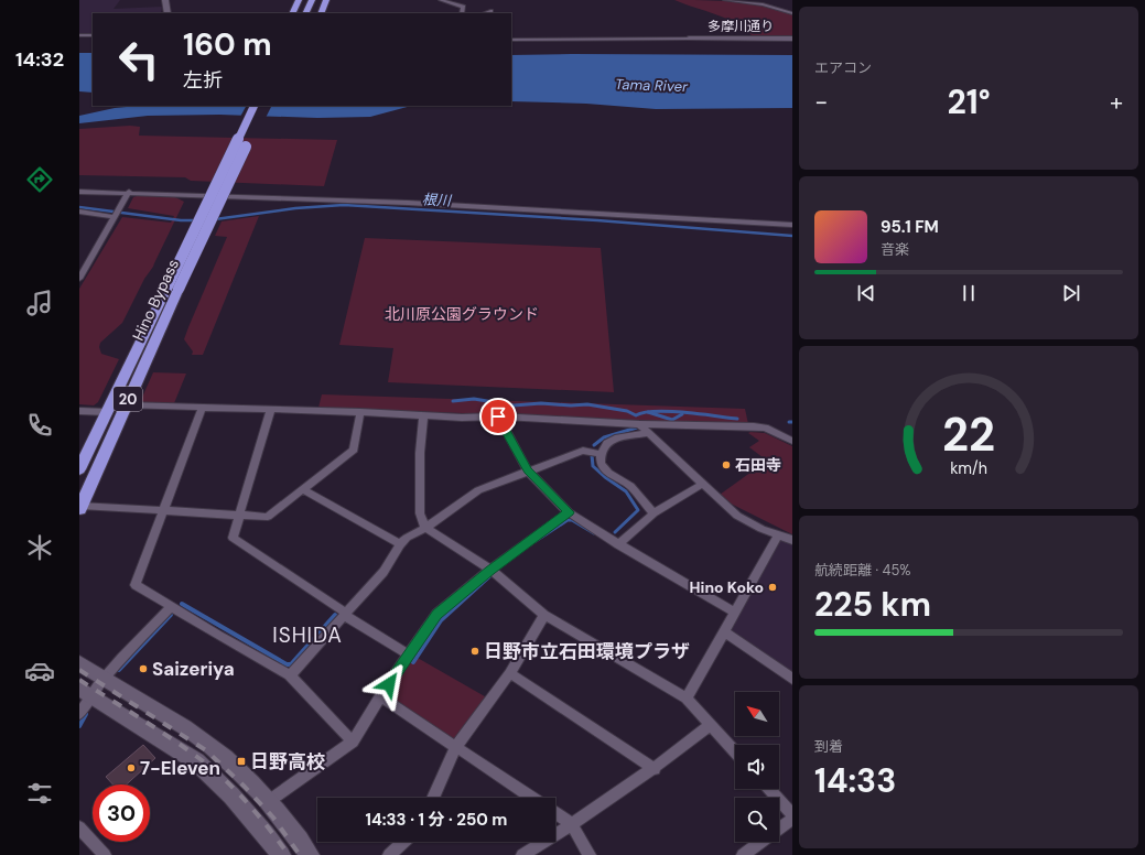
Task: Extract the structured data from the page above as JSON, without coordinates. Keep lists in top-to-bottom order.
{
  "streets": {
    "highway": ["Hino Bypass", "20"],
    "main road": ["多摩川通り"]
  },
  "districts": ["ISHIDA"],
  "water": ["Tama River", "根川"],
  "parks": ["北川原公園グラウンド"],
  "places": {
    "other": [
      "石田寺",
      "Hino Koko",
      "日野市立石田環境プラザ",
      "Saizeriya",
      "7-Eleven"
    ],
    "transit": ["日野高校"]
  },
  "north": "top left",
  "page": {
    "tabs": "14:32",
    "tile": [
      "エアコン",
      ["航続距離 · 45%", "225 km"],
      ["到着", "14:33"]
    ],
    "turn": ["160 m", "左折"],
    "heat": ["−", "21°", "+"],
    "song": ["95.1 FM", "音楽"],
    "limit": "30",
    "trip": "14:33 · 1 分 · 250 m",
    "gauge": ["22", "km/h"]
  }
}
